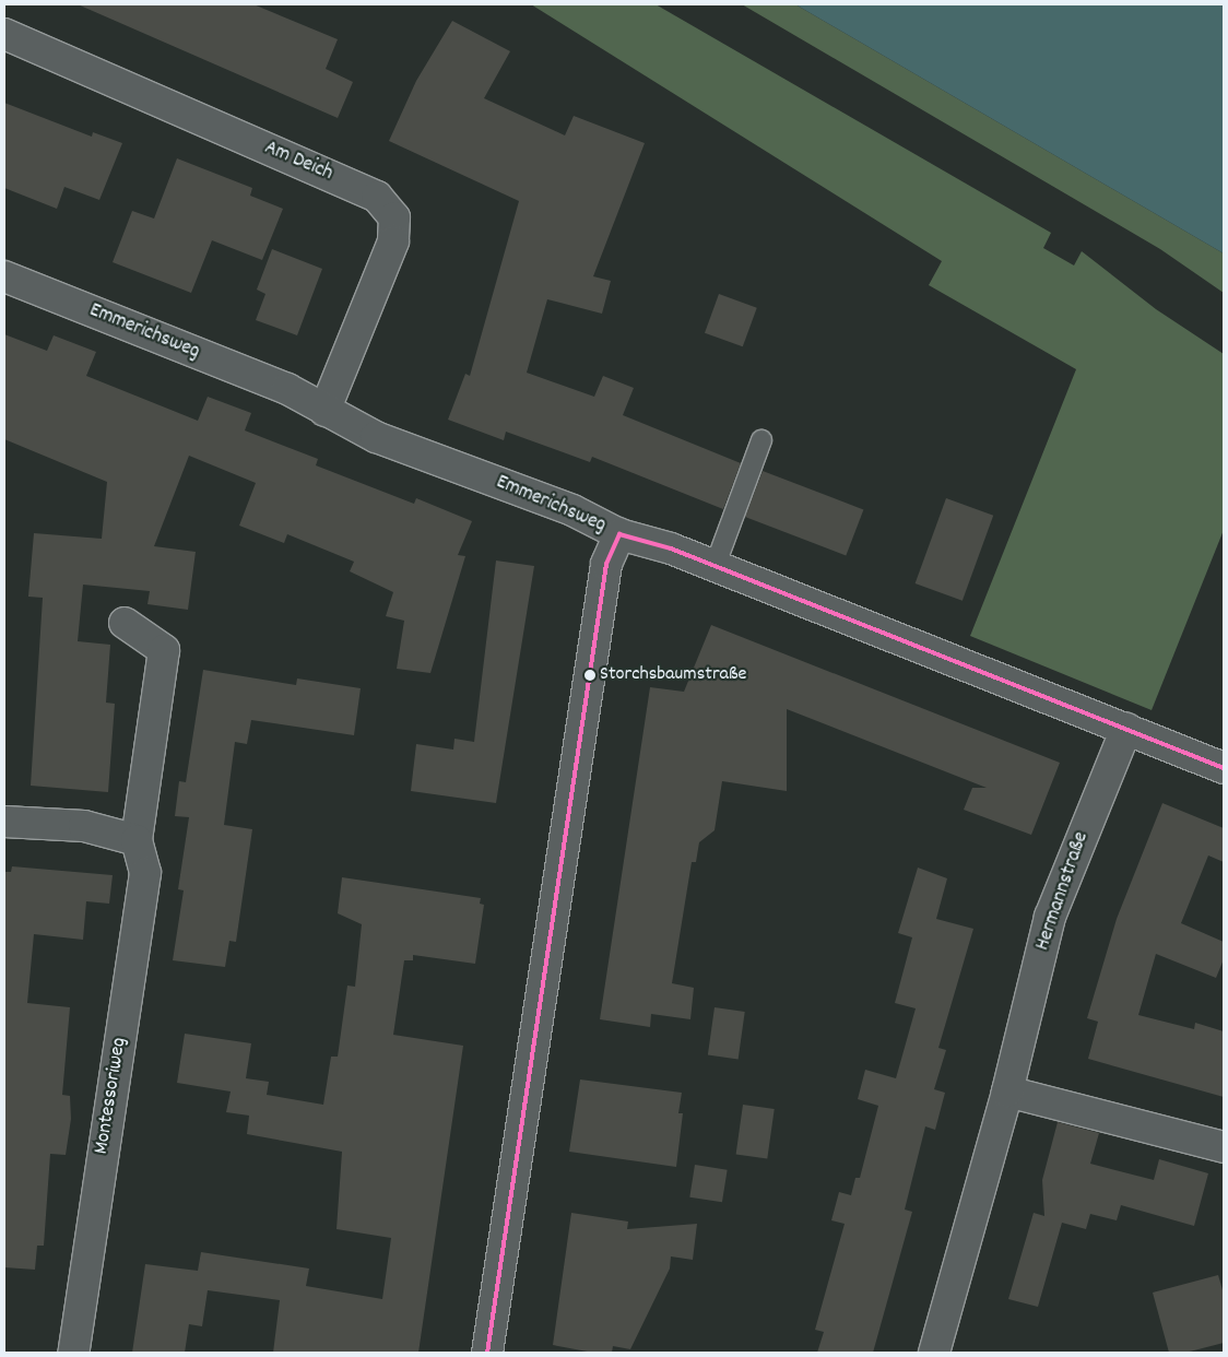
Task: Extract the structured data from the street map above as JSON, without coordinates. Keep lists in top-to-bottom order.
{
  "streets": {
    "street": [
      "Am Deich",
      "Emmerichsweg",
      "Hermannstraße",
      "Montessoriweg"
    ]
  },
  "crossings": [
    ["Am Deich", "Emmerichsweg"],
    ["Emmerichsweg", "Hermannstraße"]
  ],
  "places": ["Storchsbaumstraße"]
}
